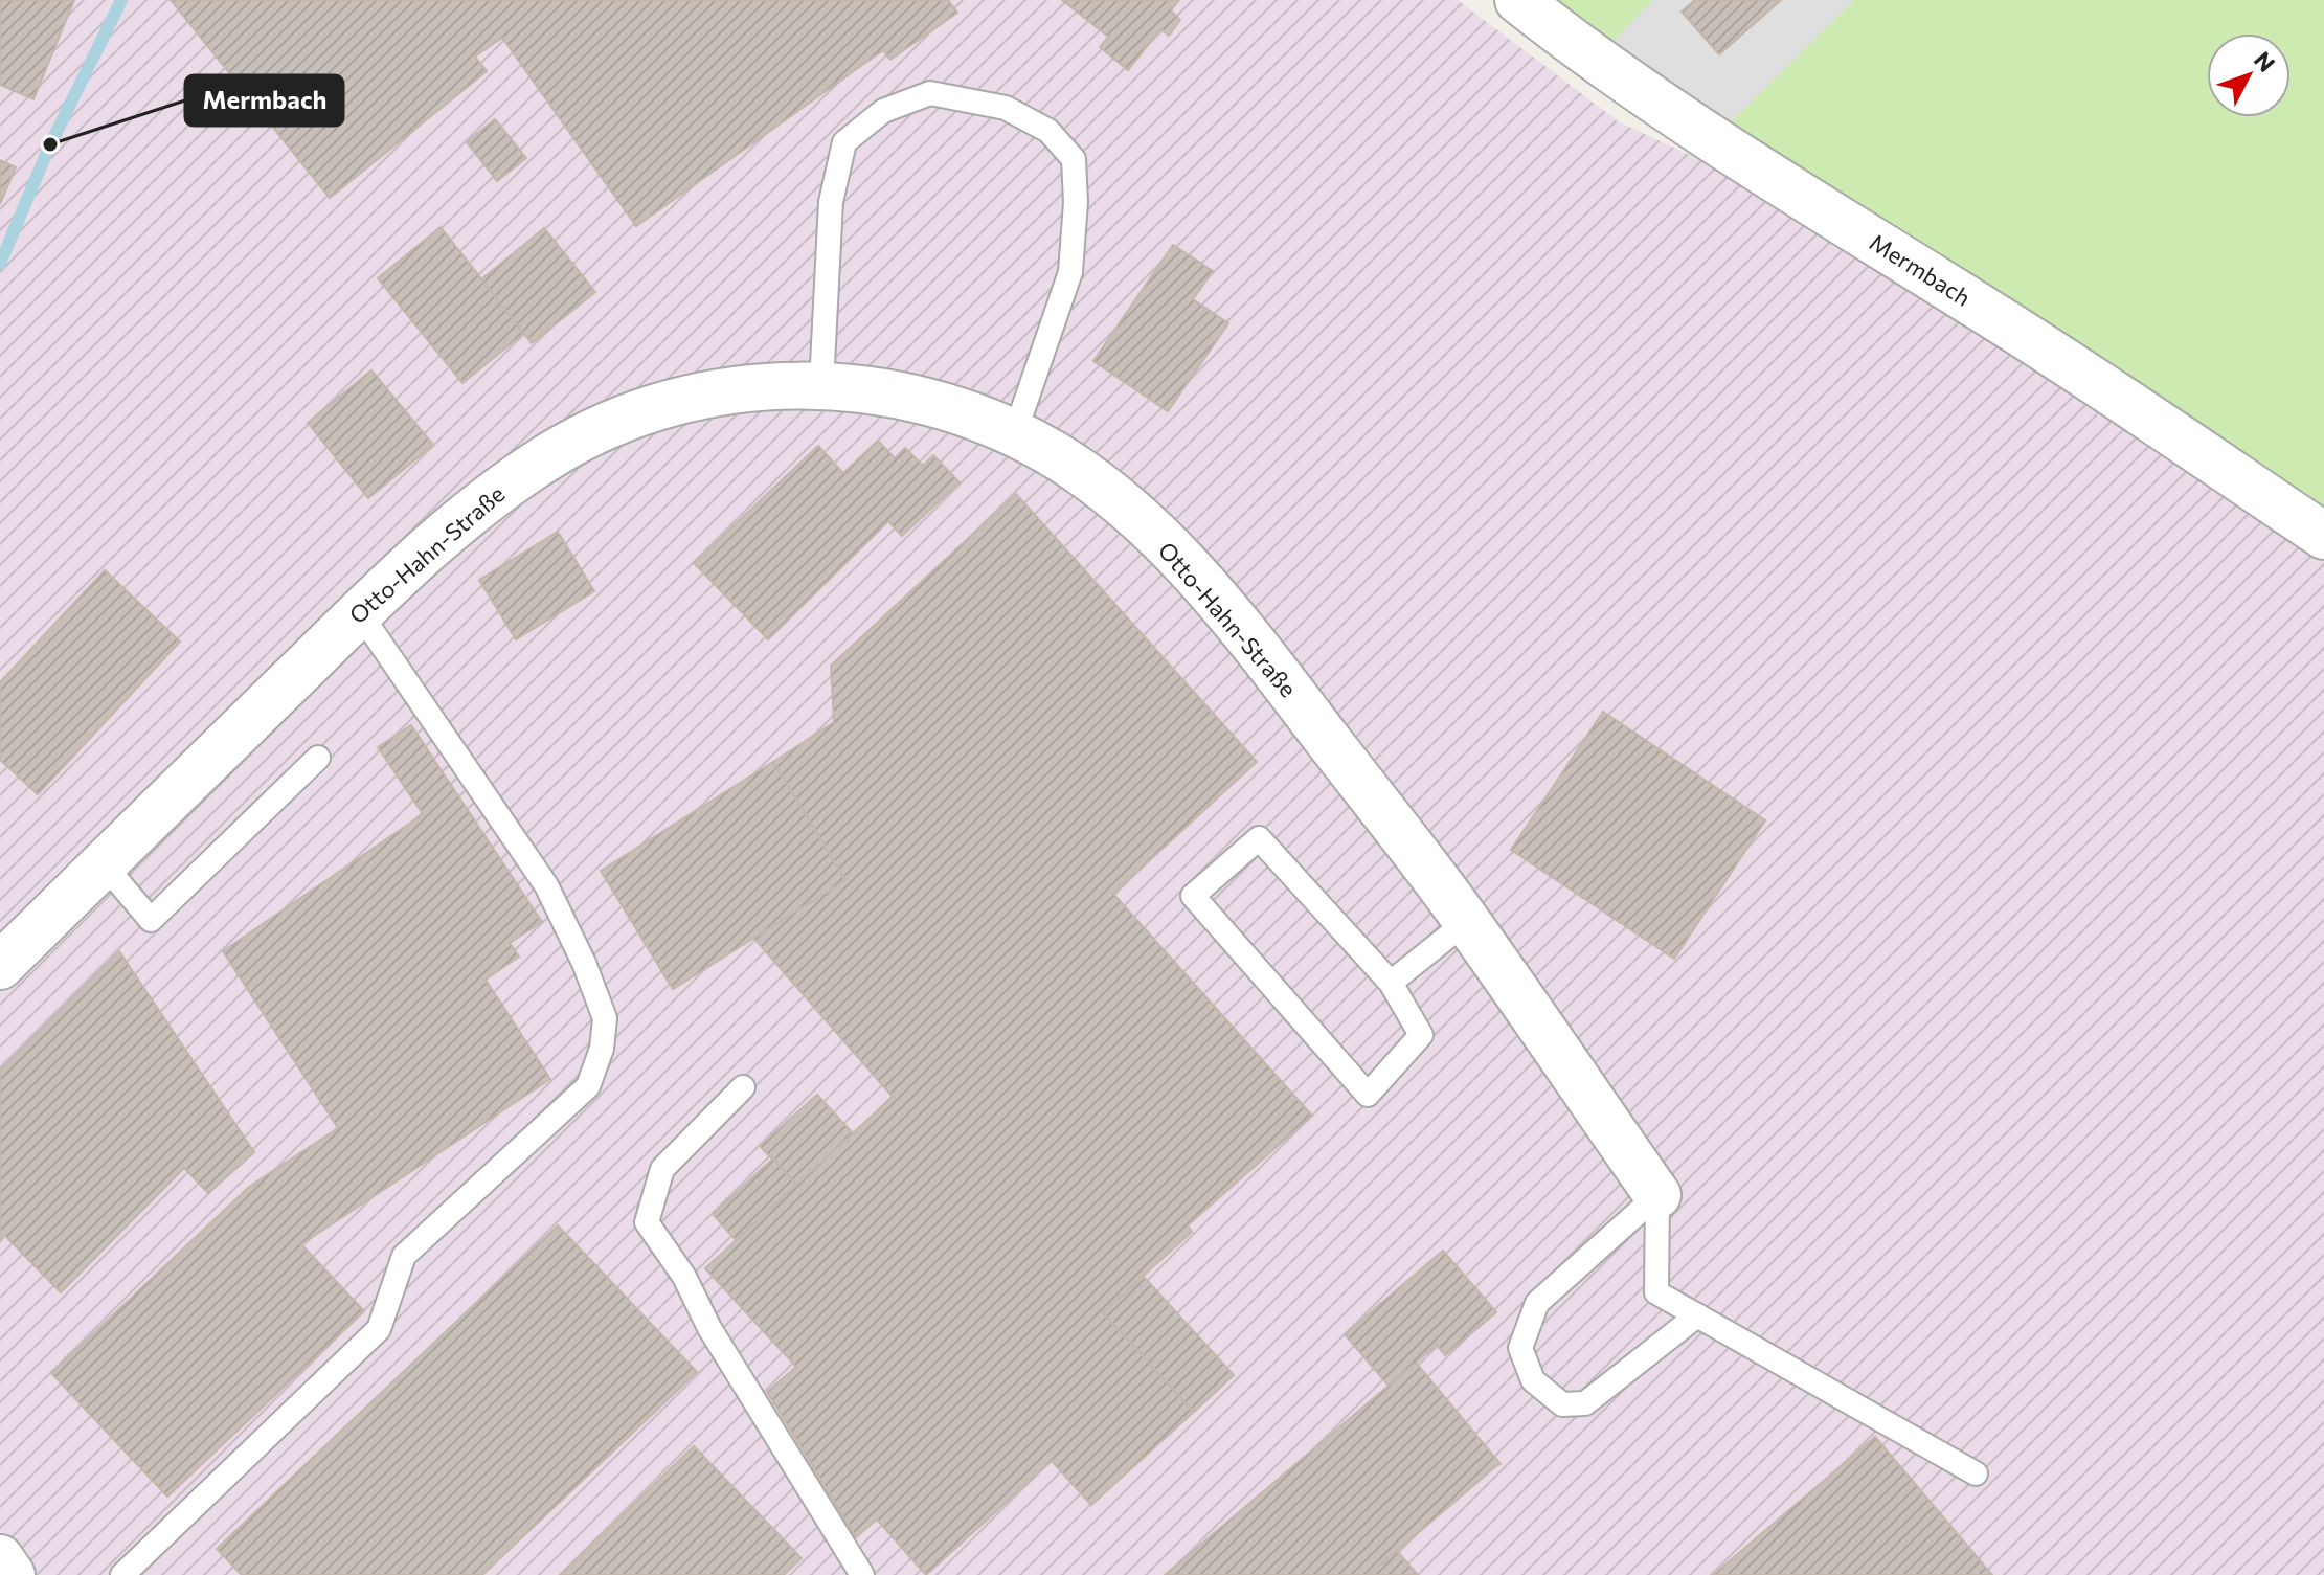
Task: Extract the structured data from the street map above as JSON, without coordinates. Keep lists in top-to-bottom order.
{
  "streets": {
    "street": ["Mermbach", "Otto-Hahn-Straße"]
  },
  "places": ["Mermbach"],
  "north": "top right"
}
